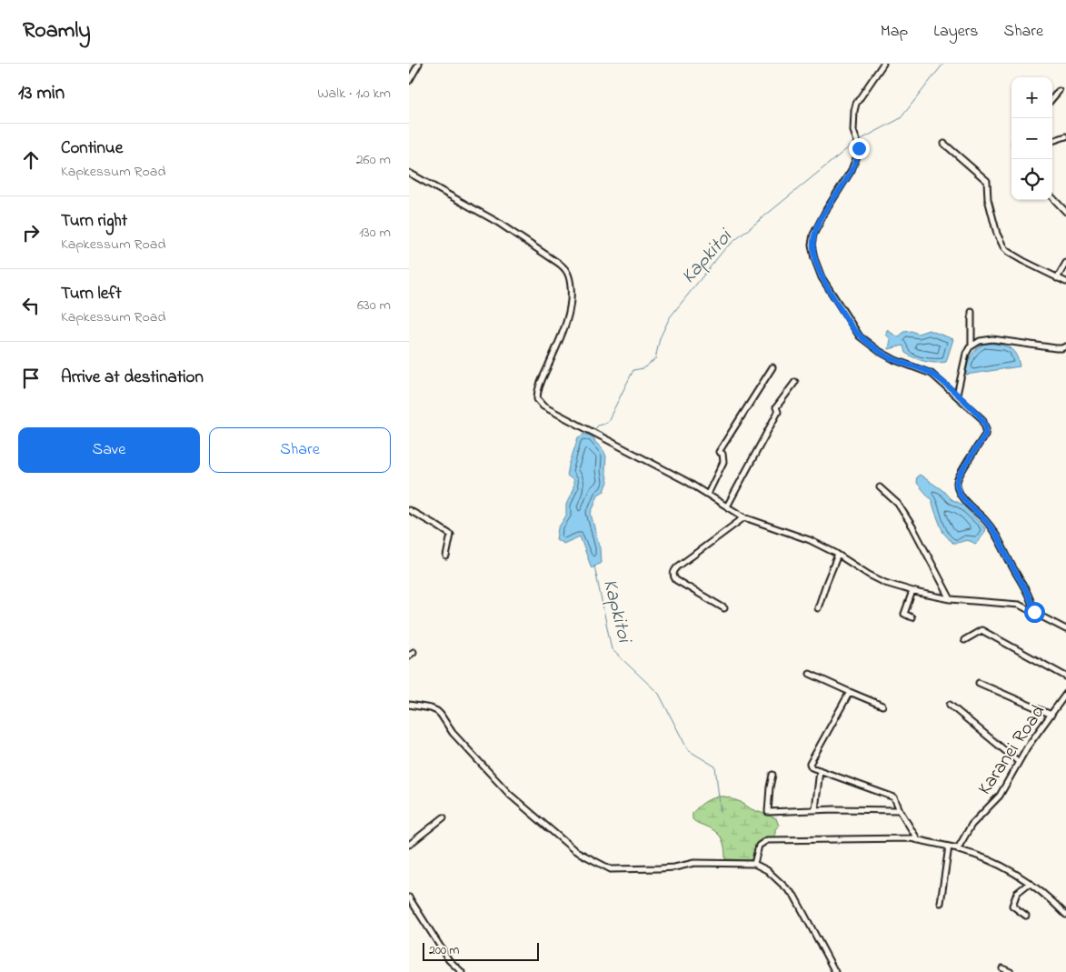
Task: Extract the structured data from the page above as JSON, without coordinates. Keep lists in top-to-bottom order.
{
  "streets": {
    "street": ["Karanei Road"]
  },
  "water": ["Kapkitoi"],
  "scale_bar": "200 m",
  "page": {
    "header": "Roamly",
    "nav": ["Map", "Layers", "Share"],
    "heading": ["13 min", "Walk · 1.0 km"],
    "map_buttons": ["+", "−"],
    "list": [
      ["Continue", "Kapkessum Road", "260 m"],
      ["Turn right", "Kapkessum Road", "130 m"],
      ["Turn left", "Kapkessum Road", "630 m"],
      "Arrive at destination"
    ],
    "buttons": ["Save", "Share"],
    "scale": "200 m"
  }
}
